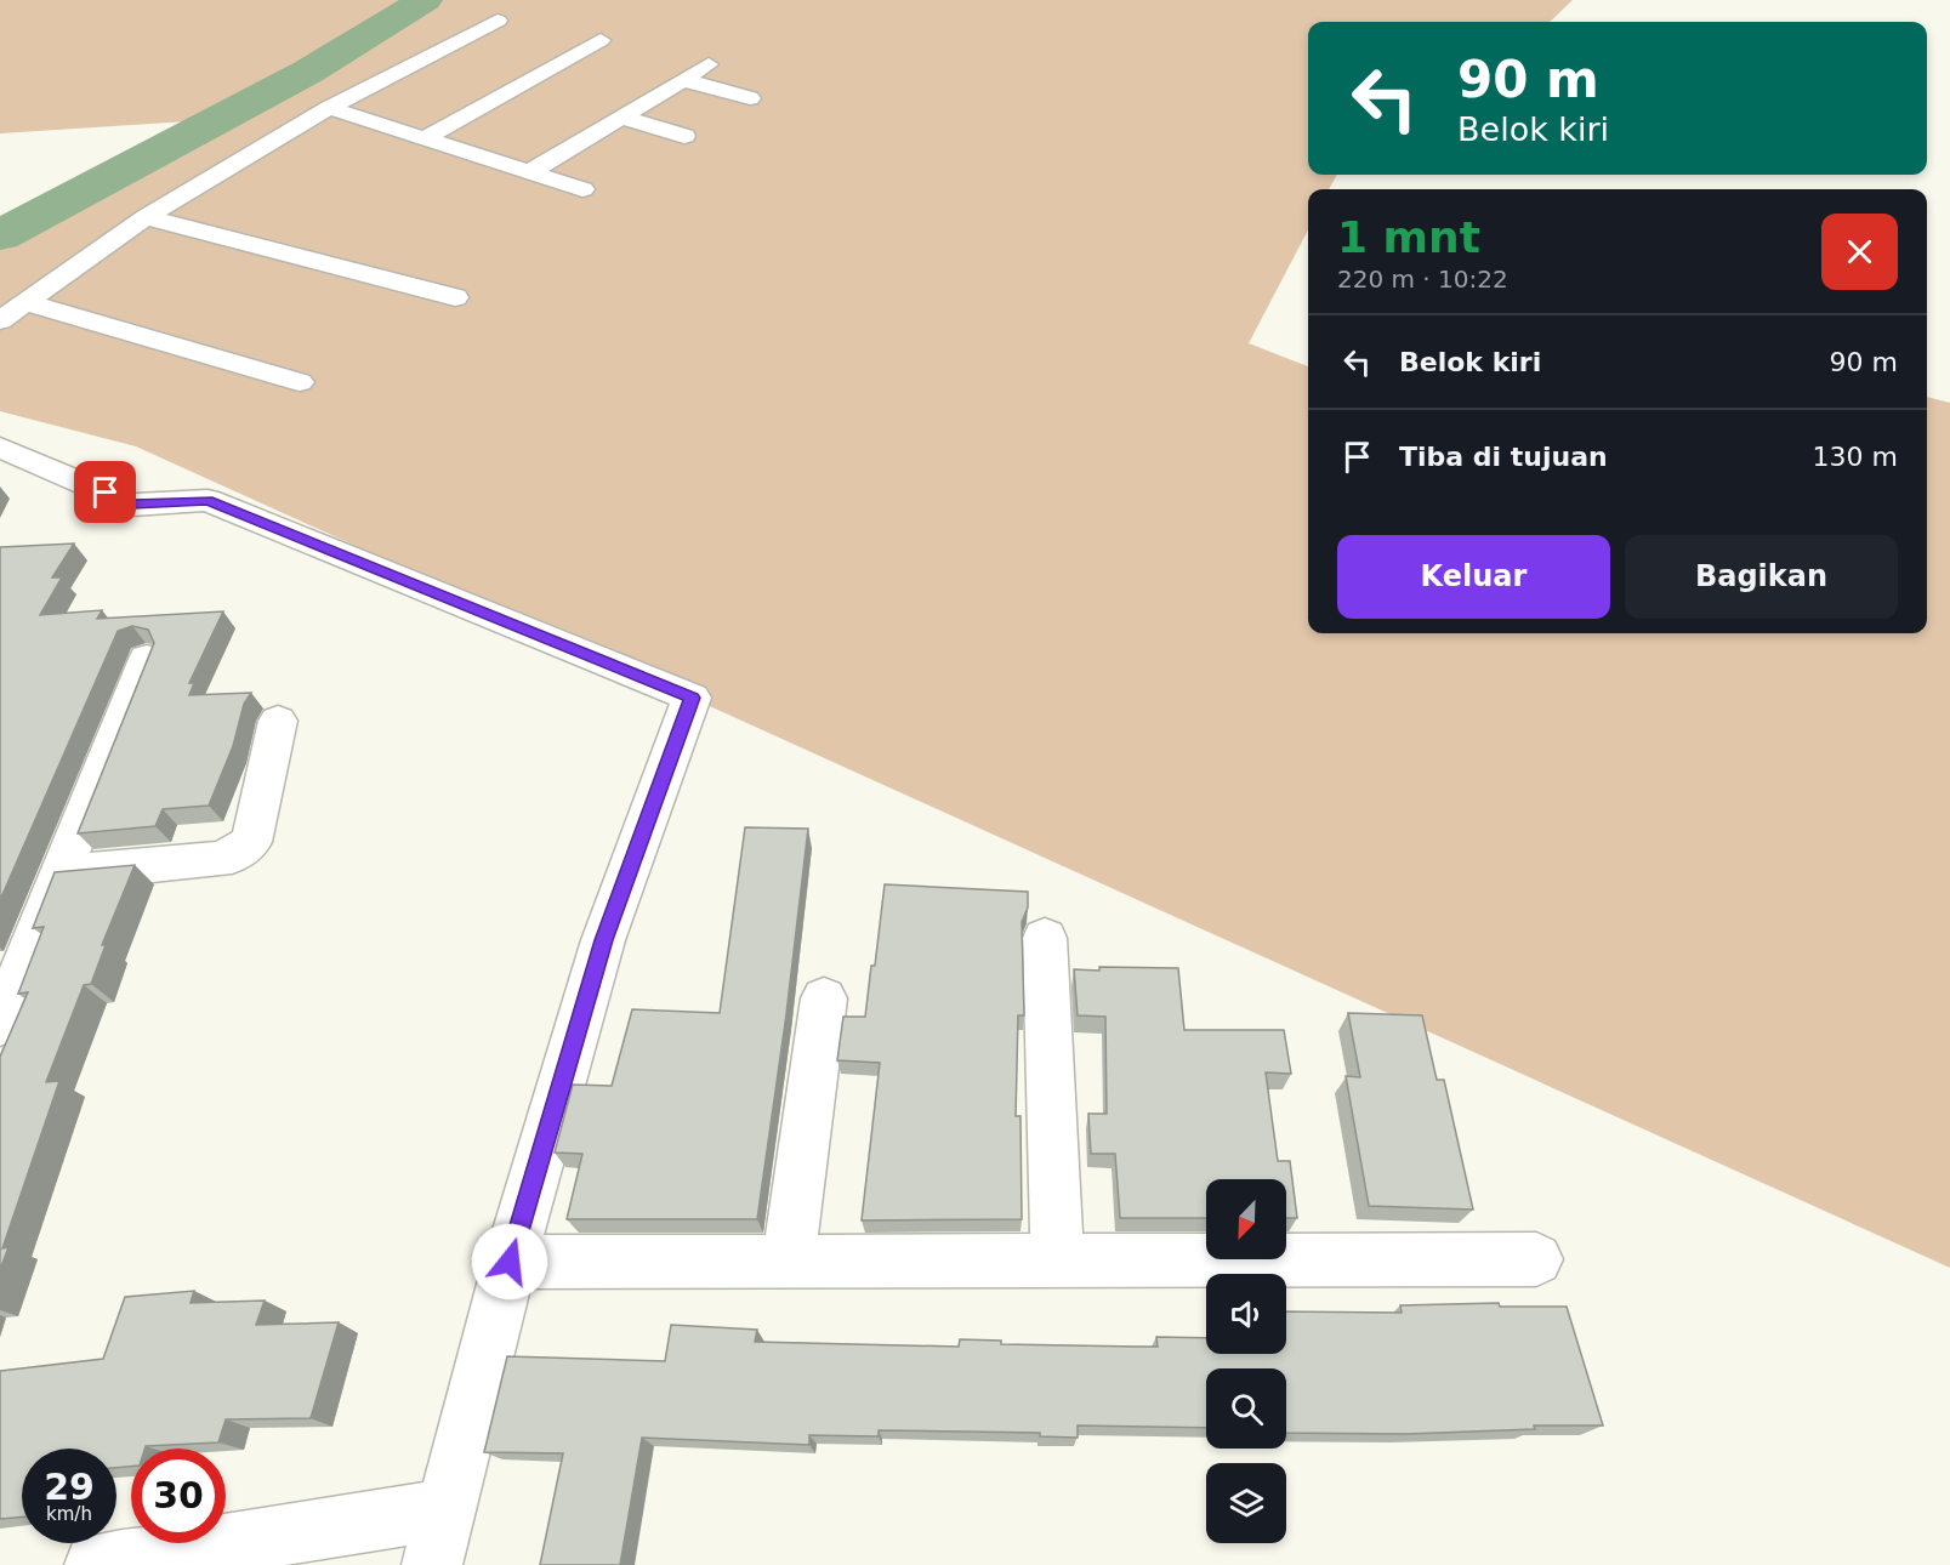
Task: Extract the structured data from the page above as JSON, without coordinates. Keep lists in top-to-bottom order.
{
  "north": "bottom left",
  "page": {
    "turn": ["90 m", "Belok kiri"],
    "heading": ["1 mnt", "220 m · 10:22"],
    "list": [
      {
        "name": "Belok kiri",
        "value": "90 m"
      },
      {
        "name": "Tiba di tujuan",
        "value": "130 m"
      }
    ],
    "buttons": ["Keluar", "Bagikan"],
    "speed": "29 km/h",
    "limit": "30"
  }
}
